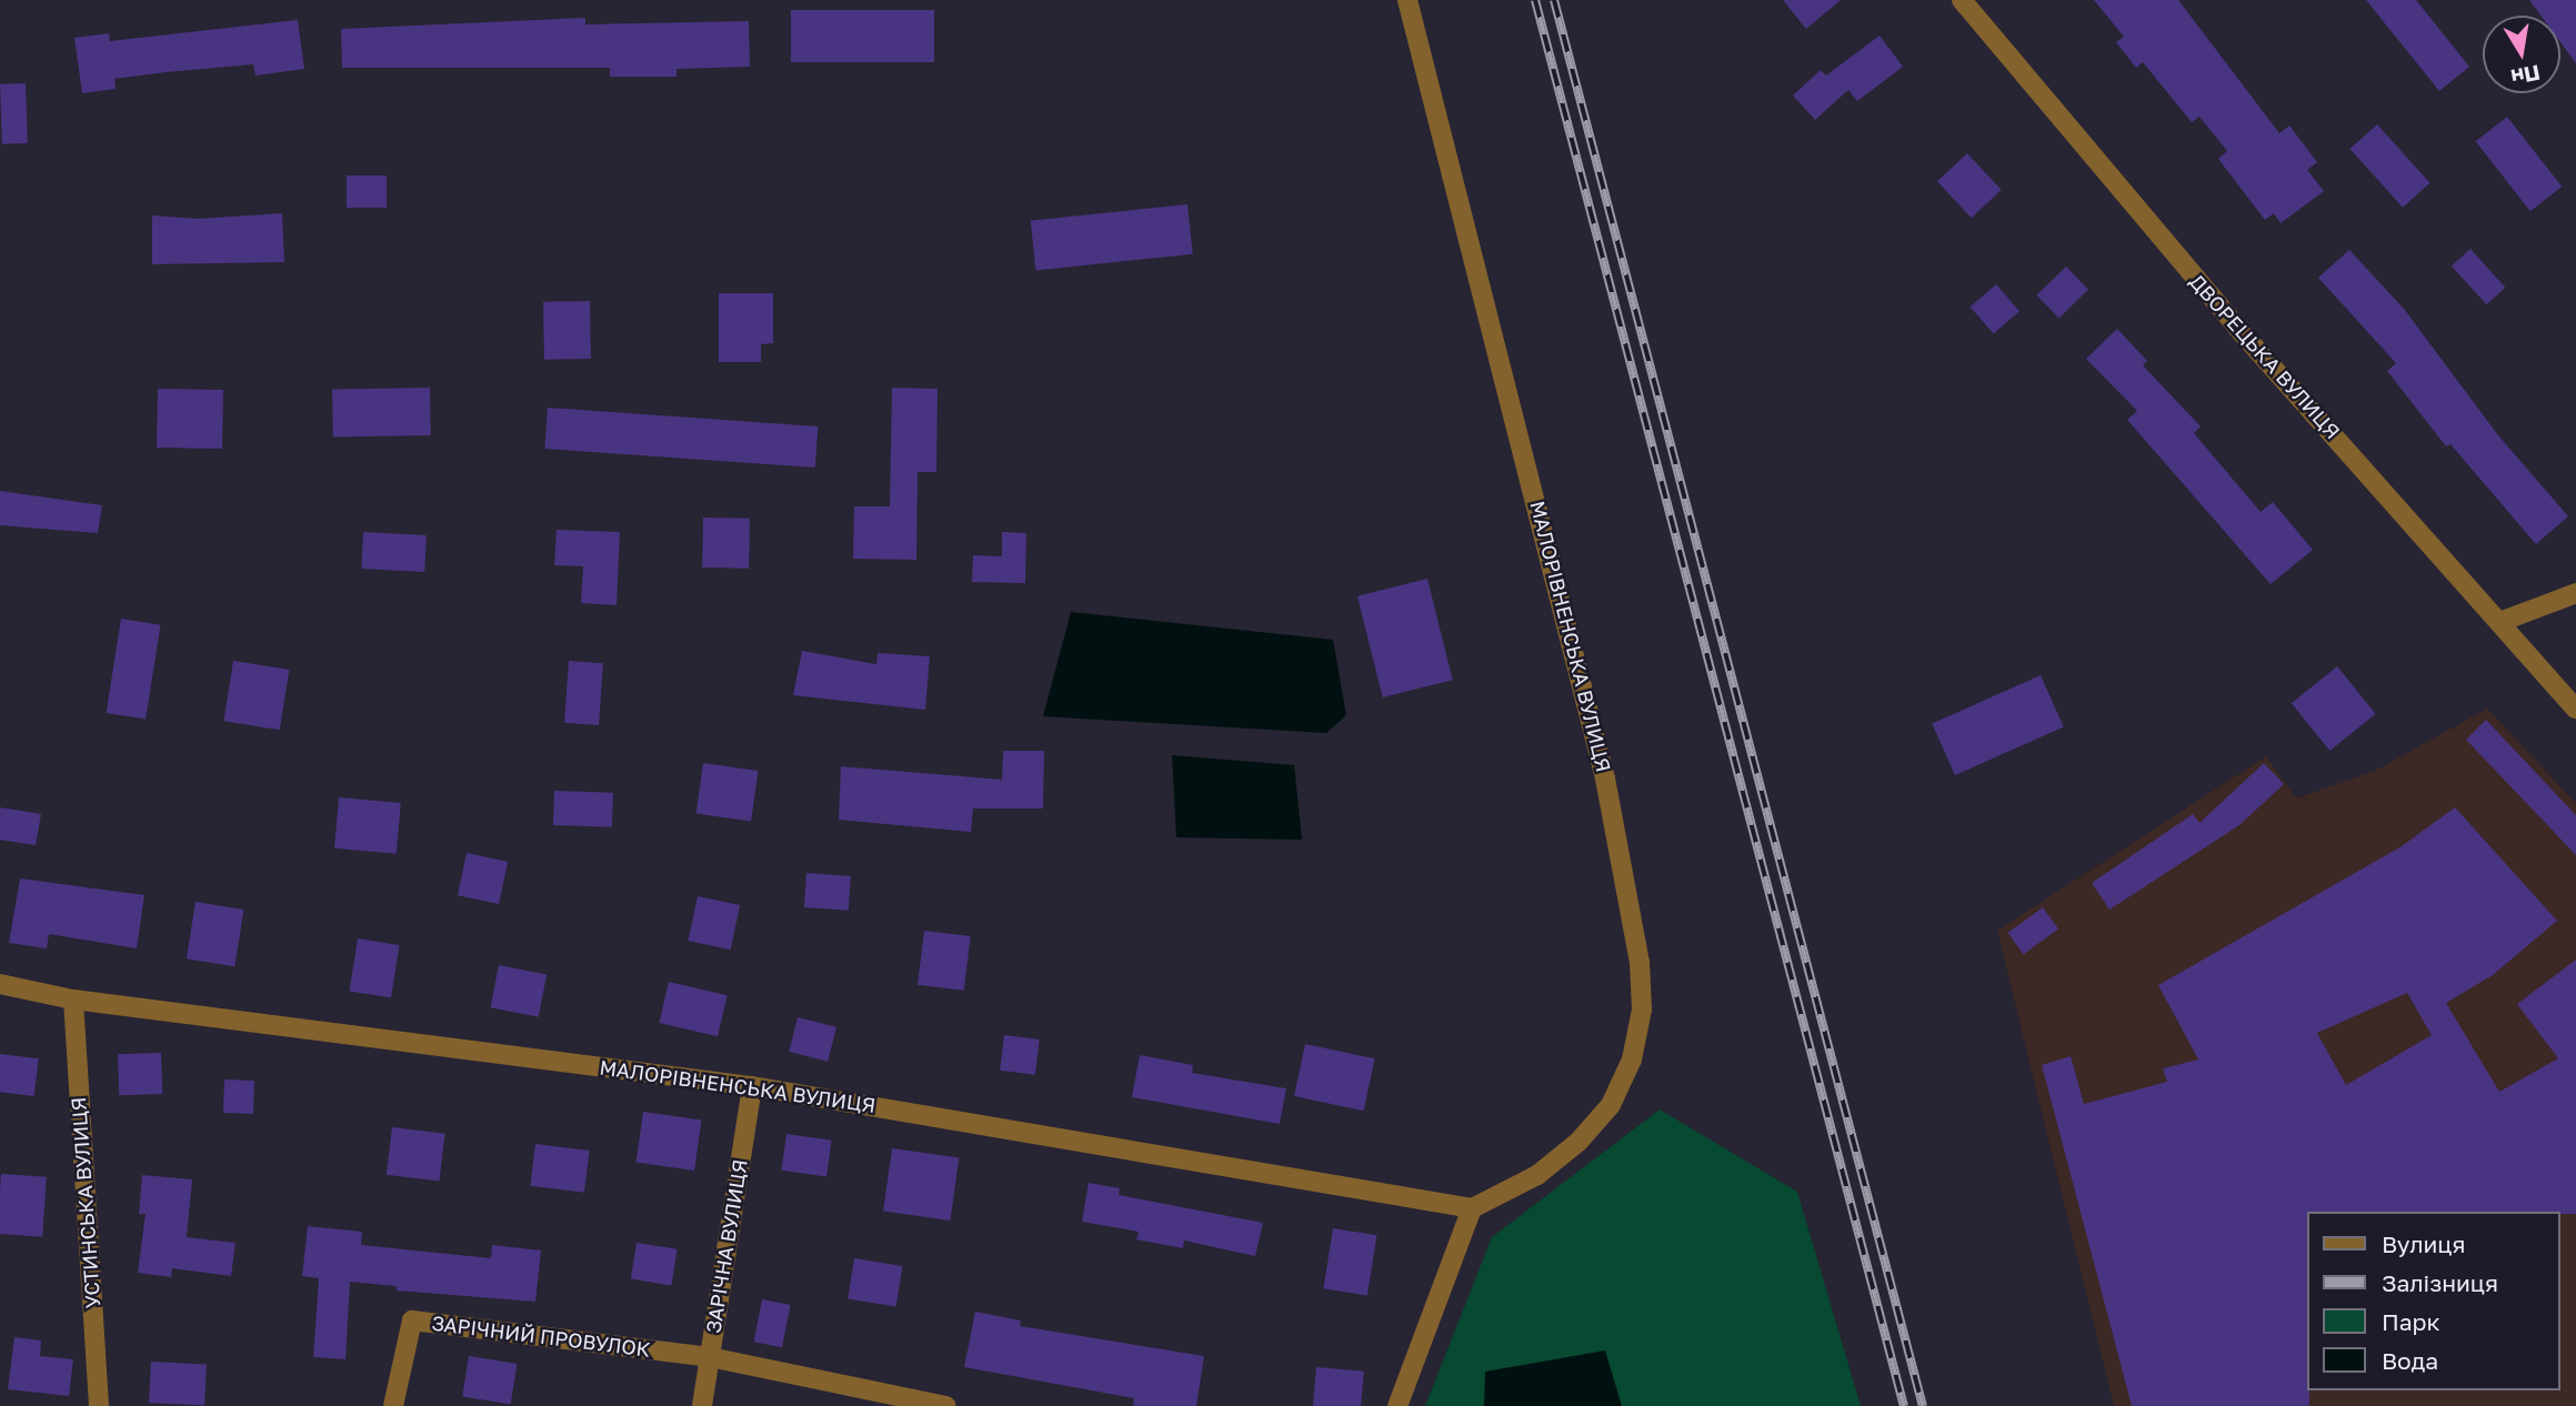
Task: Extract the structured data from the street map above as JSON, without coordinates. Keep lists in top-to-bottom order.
{
  "streets": {
    "street": [
      "ДВОРЕЦЬКА ВУЛИЦЯ",
      "МАЛОРІВНЕНСЬКА ВУЛИЦЯ",
      "УСТИНСЬКА ВУЛИЦЯ",
      "ЗАРІЧНА ВУЛИЦЯ",
      "ЗАРІЧНИЙ ПРОВУЛОК"
    ]
  },
  "crossings": [
    ["МАЛОРІВНЕНСЬКА ВУЛИЦЯ", "УСТИНСЬКА ВУЛИЦЯ"],
    ["МАЛОРІВНЕНСЬКА ВУЛИЦЯ", "ЗАРІЧНА ВУЛИЦЯ"],
    ["ЗАРІЧНА ВУЛИЦЯ", "ЗАРІЧНИЙ ПРОВУЛОК"]
  ],
  "legend": [
    "Вулиця",
    "Залізниця",
    "Парк",
    "Вода"
  ],
  "north": "bottom"
}
